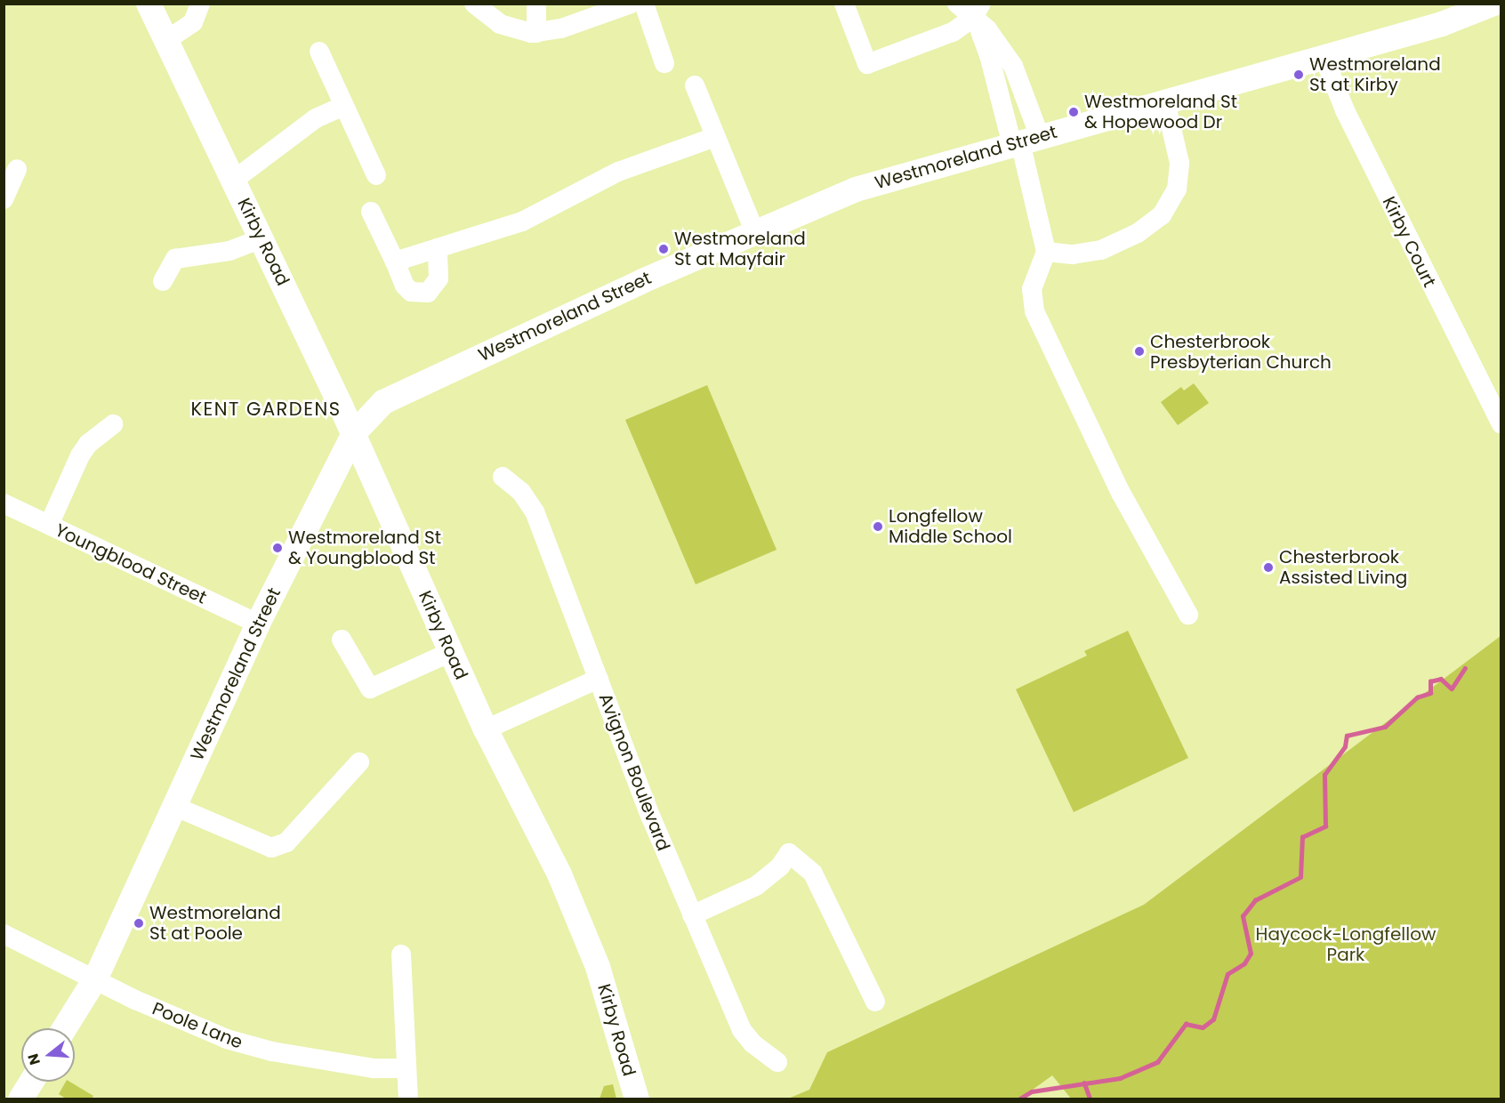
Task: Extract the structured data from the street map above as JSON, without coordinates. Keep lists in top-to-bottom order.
{
  "streets": {
    "main road": ["Westmoreland Street", "Kirby Road"],
    "street": [
      "Kirby Court",
      "Youngblood Street",
      "Avignon Boulevard",
      "Poole Lane"
    ]
  },
  "crossings": [
    ["Westmoreland Street", "Kirby Road"],
    ["Westmoreland Street", "Kirby Court"],
    ["Westmoreland Street", "Youngblood Street"],
    ["Westmoreland Street", "Poole Lane"]
  ],
  "districts": ["KENT GARDENS"],
  "parks": ["Haycock-Longfellow Park"],
  "places": [
    "Westmoreland St at Kirby",
    "Westmoreland St & Hopewood Dr",
    "Westmoreland St at Mayfair",
    "Chesterbrook Presbyterian Church",
    "Longfellow Middle School",
    "Westmoreland St & Youngblood St",
    "Chesterbrook Assisted Living",
    "Westmoreland St at Poole"
  ],
  "north": "left"
}
